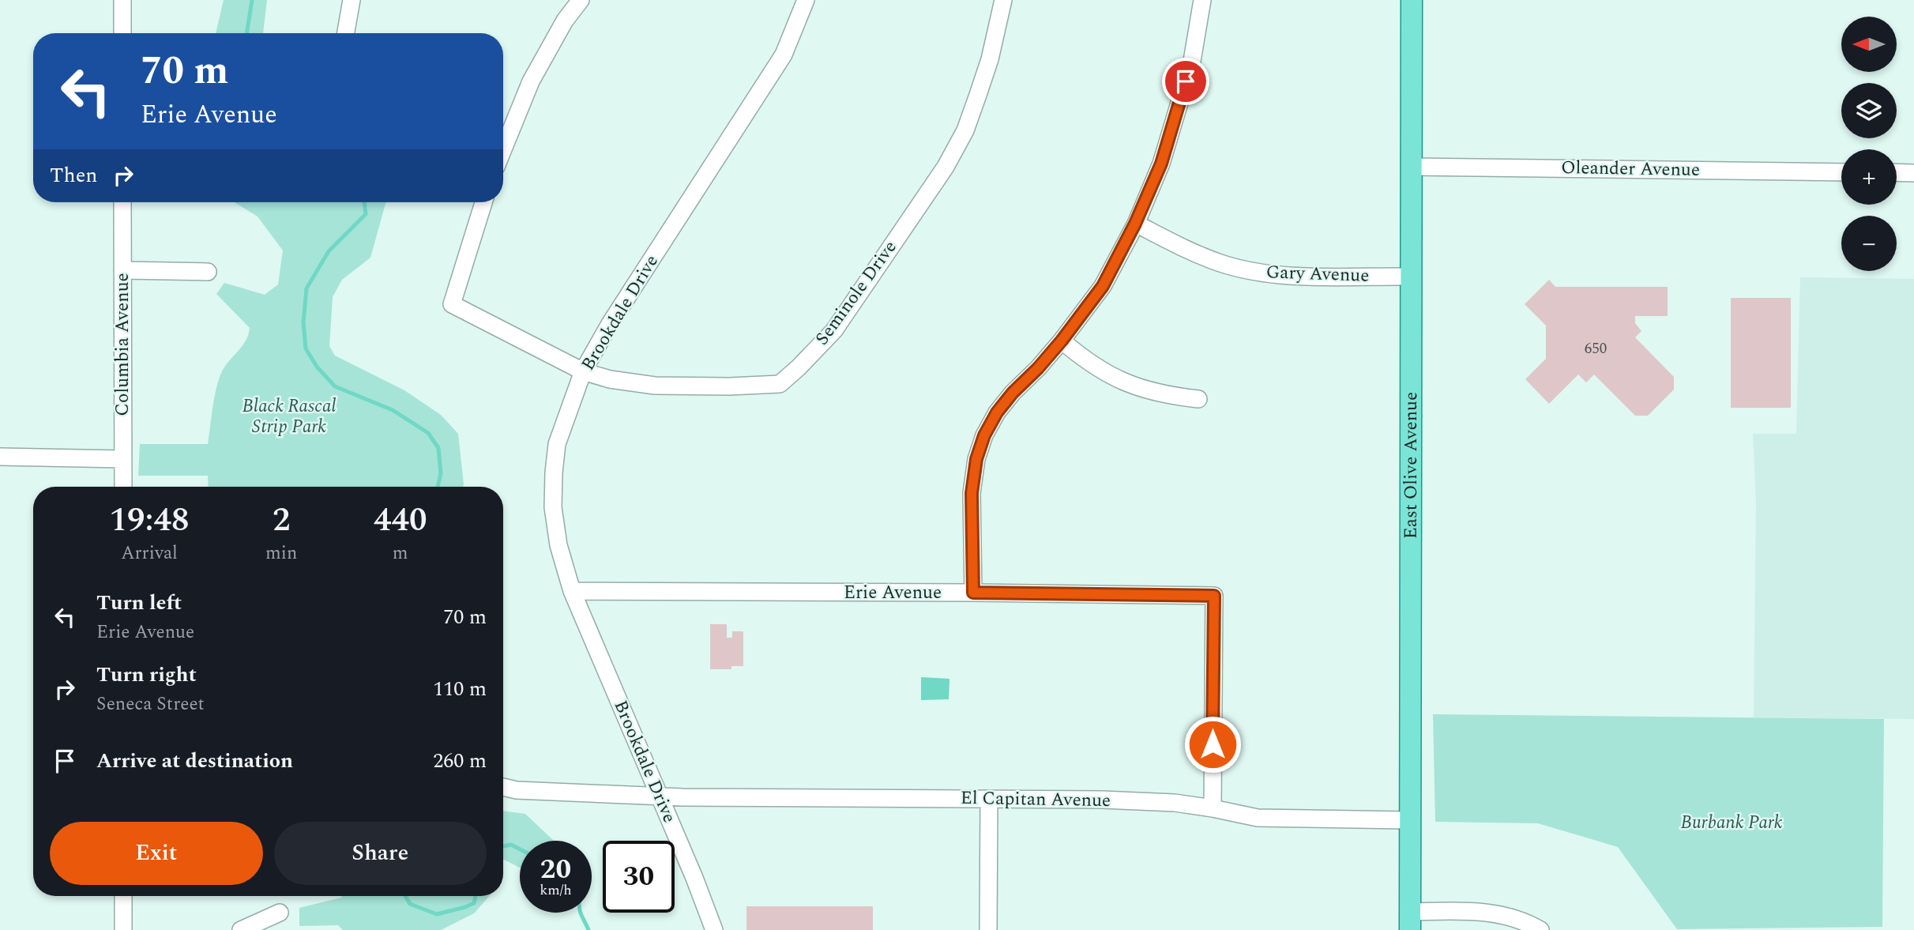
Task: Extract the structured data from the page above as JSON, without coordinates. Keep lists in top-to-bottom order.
{
  "streets": {
    "main road": ["East Olive Avenue"],
    "street": [
      "Oleander Avenue",
      "Gary Avenue",
      "Seminole Drive",
      "Brookdale Drive",
      "Columbia Avenue",
      "Erie Avenue",
      "El Capitan Avenue"
    ]
  },
  "crossings": [
    ["Oleander Avenue", "East Olive Avenue"],
    ["Gary Avenue", "East Olive Avenue"],
    ["Seminole Drive", "Brookdale Drive"],
    ["Brookdale Drive", "Erie Avenue"],
    ["Brookdale Drive", "El Capitan Avenue"],
    ["East Olive Avenue", "El Capitan Avenue"],
    ["Erie Avenue", "El Capitan Avenue"]
  ],
  "parks": ["Black Rascal Strip Park", "Burbank Park"],
  "house_numbers": ["650"],
  "north": "left",
  "page": {
    "map_buttons": ["+", "−"],
    "turn": ["70 m", "Erie Avenue"],
    "then": "Then",
    "eta": [
      "19:48",
      "Arrival",
      "2",
      "min",
      "440",
      "m"
    ],
    "list": [
      {
        "name": "Turn left",
        "note": "Erie Avenue",
        "value": "70 m"
      },
      {
        "name": "Turn right",
        "note": "Seneca Street",
        "value": "110 m"
      },
      {
        "name": "Arrive at destination",
        "value": "260 m"
      }
    ],
    "buttons": ["Exit", "Share"],
    "speed": "20 km/h",
    "limit": "30"
  }
}
